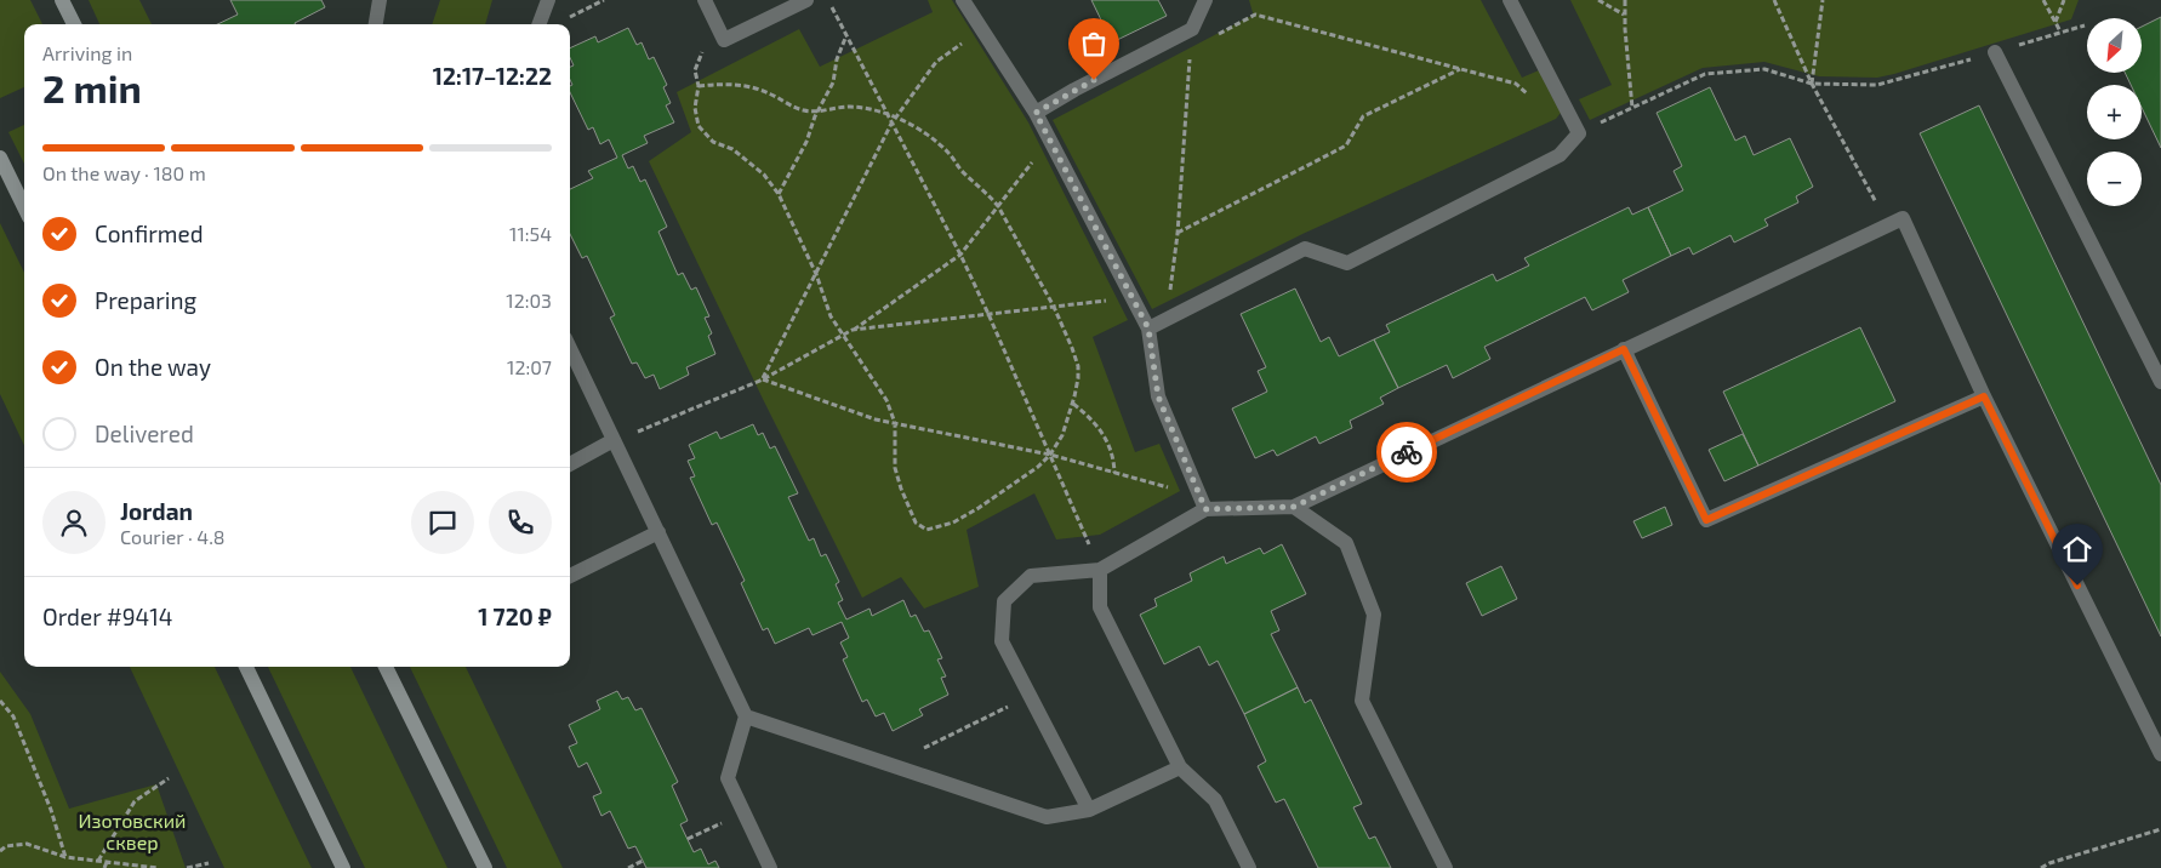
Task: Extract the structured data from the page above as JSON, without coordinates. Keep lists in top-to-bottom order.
{
  "parks": ["Изотовский сквер"],
  "north": "bottom left",
  "page": {
    "map_buttons": ["+", "−"],
    "heading": ["2 min", "Arriving in", "12:17–12:22"],
    "panel": [
      "Jordan",
      "Courier · 4.8",
      "Order #9414",
      "1 720 ₽"
    ],
    "bar": "On the way · 180 m",
    "list": [
      ["Confirmed", "11:54"],
      ["Preparing", "12:03"],
      ["On the way", "12:07"],
      "Delivered"
    ]
  }
}
